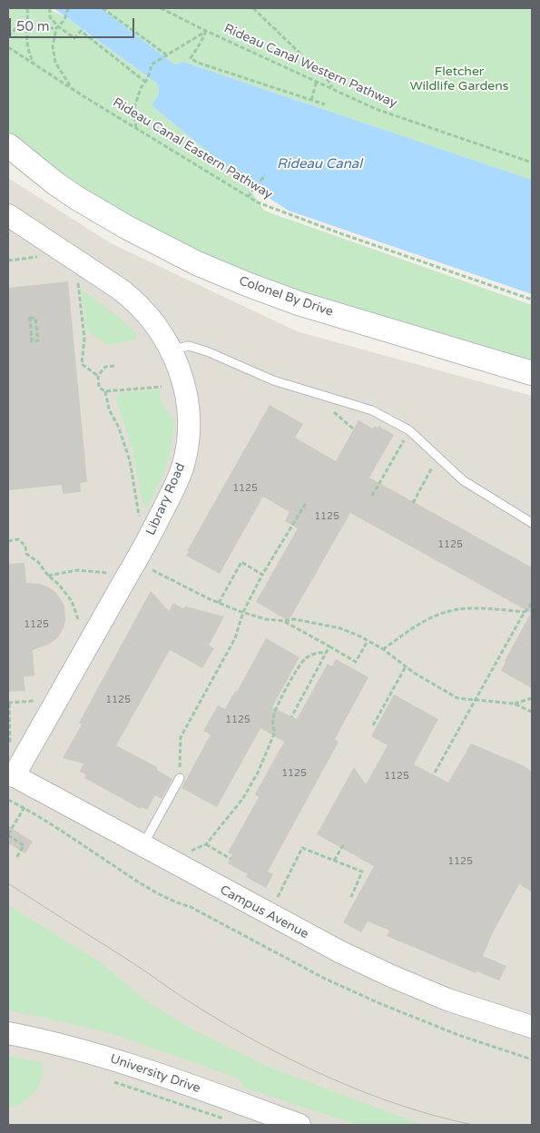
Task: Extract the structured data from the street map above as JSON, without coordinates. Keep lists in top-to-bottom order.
{
  "streets": {
    "main road": ["Colonel By Drive"],
    "street": ["Library Road", "Campus Avenue", "University Drive"],
    "path": ["Rideau Canal Western Pathway", "Rideau Canal Eastern Pathway"]
  },
  "crossings": [
    ["Library Road", "Campus Avenue"]
  ],
  "water": ["Rideau Canal"],
  "parks": ["Fletcher Wildlife Gardens"],
  "house_numbers": [
    "1125",
    "1125",
    "1125",
    "1125",
    "1125",
    "1125",
    "1125",
    "1125",
    "1125"
  ],
  "scale_bar": "50 m"
}
